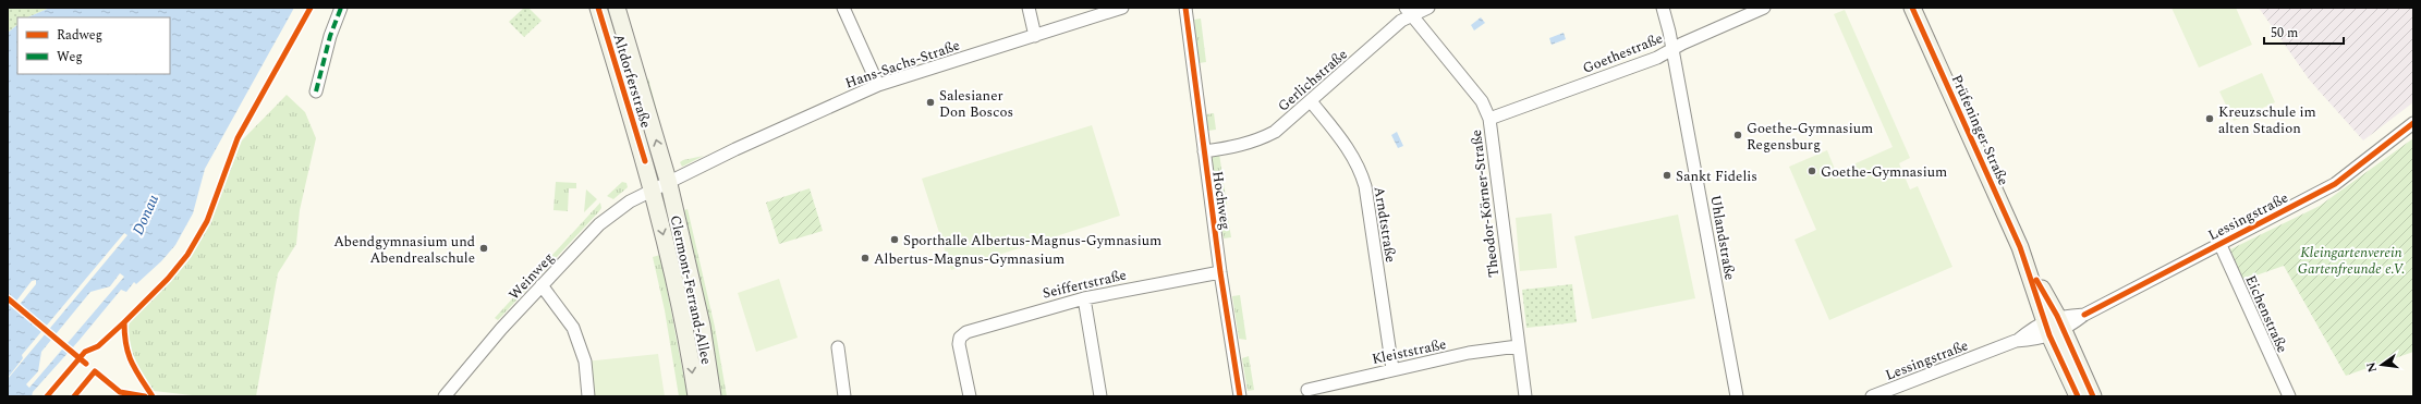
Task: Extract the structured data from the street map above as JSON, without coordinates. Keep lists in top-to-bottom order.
{
  "streets": {
    "street": [
      "Goethestraße",
      "Hans-Sachs-Straße",
      "Gerlichstraße",
      "Altdorferstraße",
      "Prüfeninger Straße",
      "Hochweg",
      "Theodor-Körner-Straße",
      "Lessingstraße",
      "Arndtstraße",
      "Uhlandstraße",
      "Weinweg",
      "Seiffertstraße",
      "Clermont-Ferrand-Allee",
      "Eichenstraße",
      "Kleiststraße"
    ]
  },
  "crossings": [
    ["Goethestraße", "Theodor-Körner-Straße"],
    ["Goethestraße", "Uhlandstraße"],
    ["Hans-Sachs-Straße", "Altdorferstraße"],
    ["Hans-Sachs-Straße", "Weinweg"],
    ["Hans-Sachs-Straße", "Clermont-Ferrand-Allee"],
    ["Gerlichstraße", "Hochweg"],
    ["Gerlichstraße", "Theodor-Körner-Straße"],
    ["Gerlichstraße", "Arndtstraße"],
    ["Altdorferstraße", "Weinweg"],
    ["Altdorferstraße", "Clermont-Ferrand-Allee"],
    ["Prüfeninger Straße", "Lessingstraße"],
    ["Hochweg", "Seiffertstraße"],
    ["Theodor-Körner-Straße", "Kleiststraße"],
    ["Lessingstraße", "Eichenstraße"],
    ["Arndtstraße", "Kleiststraße"],
    ["Weinweg", "Clermont-Ferrand-Allee"]
  ],
  "water": ["Donau"],
  "parks": ["Kleingartenverein Gartenfreunde e.V."],
  "places": [
    "Salesianer Don Boscos",
    "Kreuzschule im alten Stadion",
    "Goethe-Gymnasium Regensburg",
    "Goethe-Gymnasium",
    "Sankt Fidelis",
    "Sporthalle Albertus-Magnus-Gymnasium",
    "Abendgymnasium und Abendrealschule",
    "Albertus-Magnus-Gymnasium"
  ],
  "legend": ["Radweg", "Weg"],
  "scale_bar": "50 m",
  "north": "left"
}
